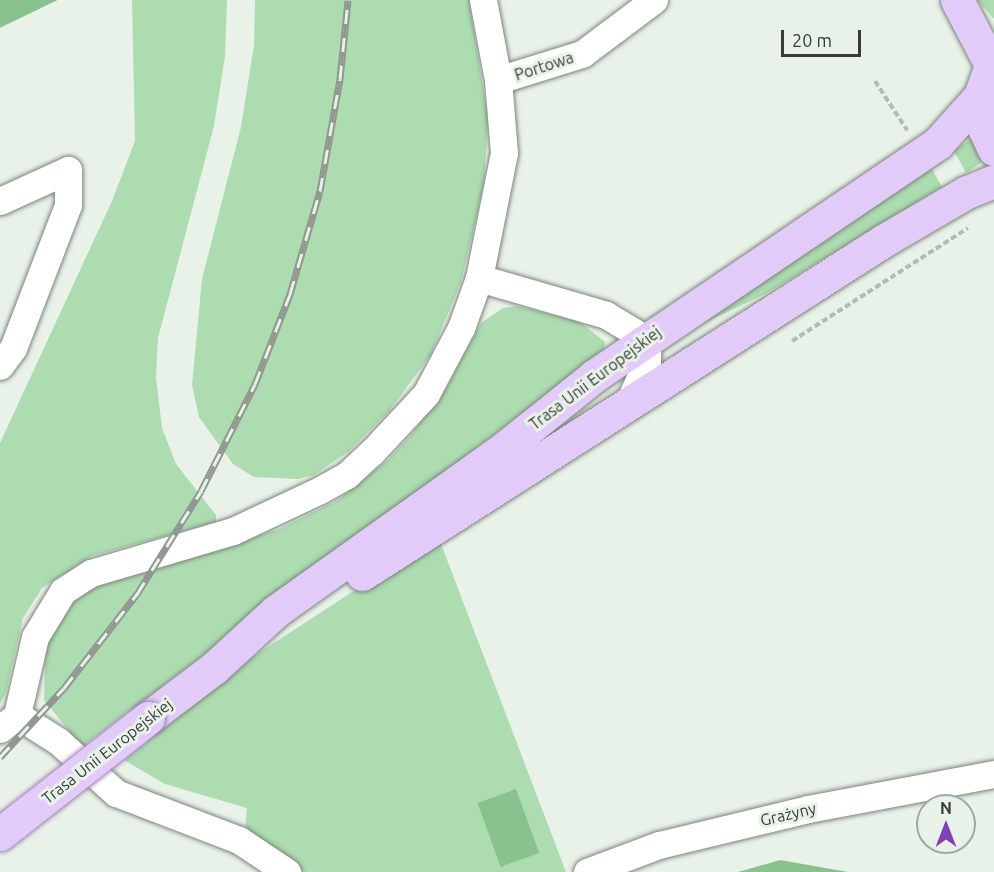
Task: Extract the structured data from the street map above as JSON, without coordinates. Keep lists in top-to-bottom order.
{
  "streets": {
    "main road": ["Trasa Unii Europejskiej"],
    "street": ["Portowa", "Grażyny"]
  },
  "scale_bar": "20 m",
  "north": "top"
}
